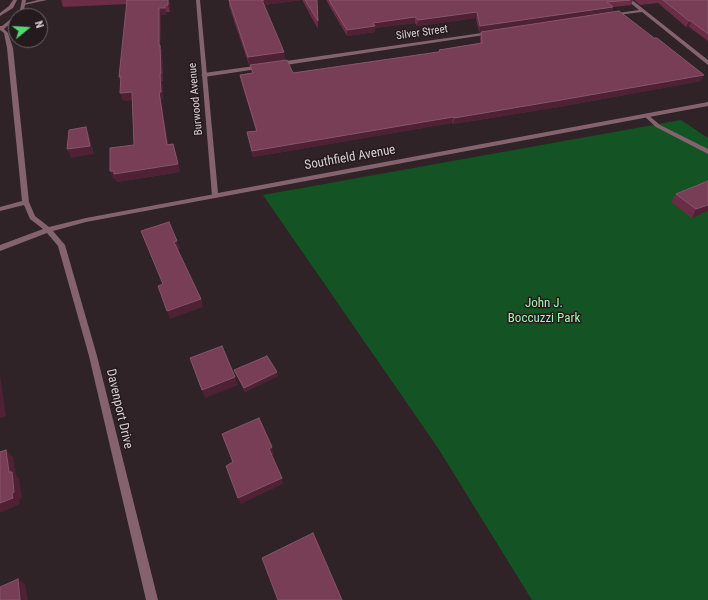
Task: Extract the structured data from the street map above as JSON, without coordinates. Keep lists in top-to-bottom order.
{
  "streets": {
    "street": [
      "Silver Street",
      "Burwood Avenue",
      "Southfield Avenue",
      "Davenport Drive"
    ]
  },
  "crossings": [
    ["Burwood Avenue", "Southfield Avenue"],
    ["Southfield Avenue", "Davenport Drive"]
  ],
  "parks": ["John J. Boccuzzi Park"],
  "north": "right"
}
